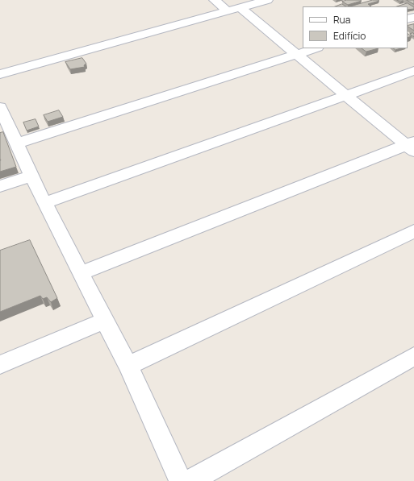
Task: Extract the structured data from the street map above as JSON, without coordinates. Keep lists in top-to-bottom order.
{
  "legend": ["Rua", "Edifício"]
}
